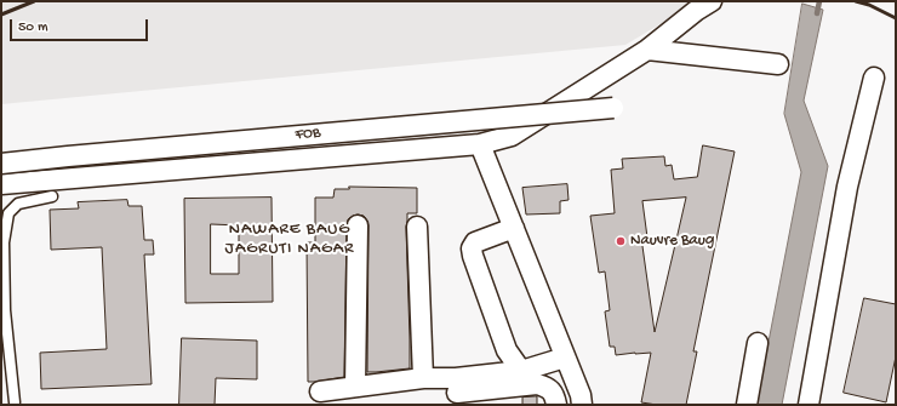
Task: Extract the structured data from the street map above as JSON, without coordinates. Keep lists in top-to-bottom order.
{
  "streets": {
    "street": ["FOB"]
  },
  "districts": ["NAWARE BAUG JAGRUTI NAGAR"],
  "places": ["Nauvre Baug"],
  "scale_bar": "50 m"
}
